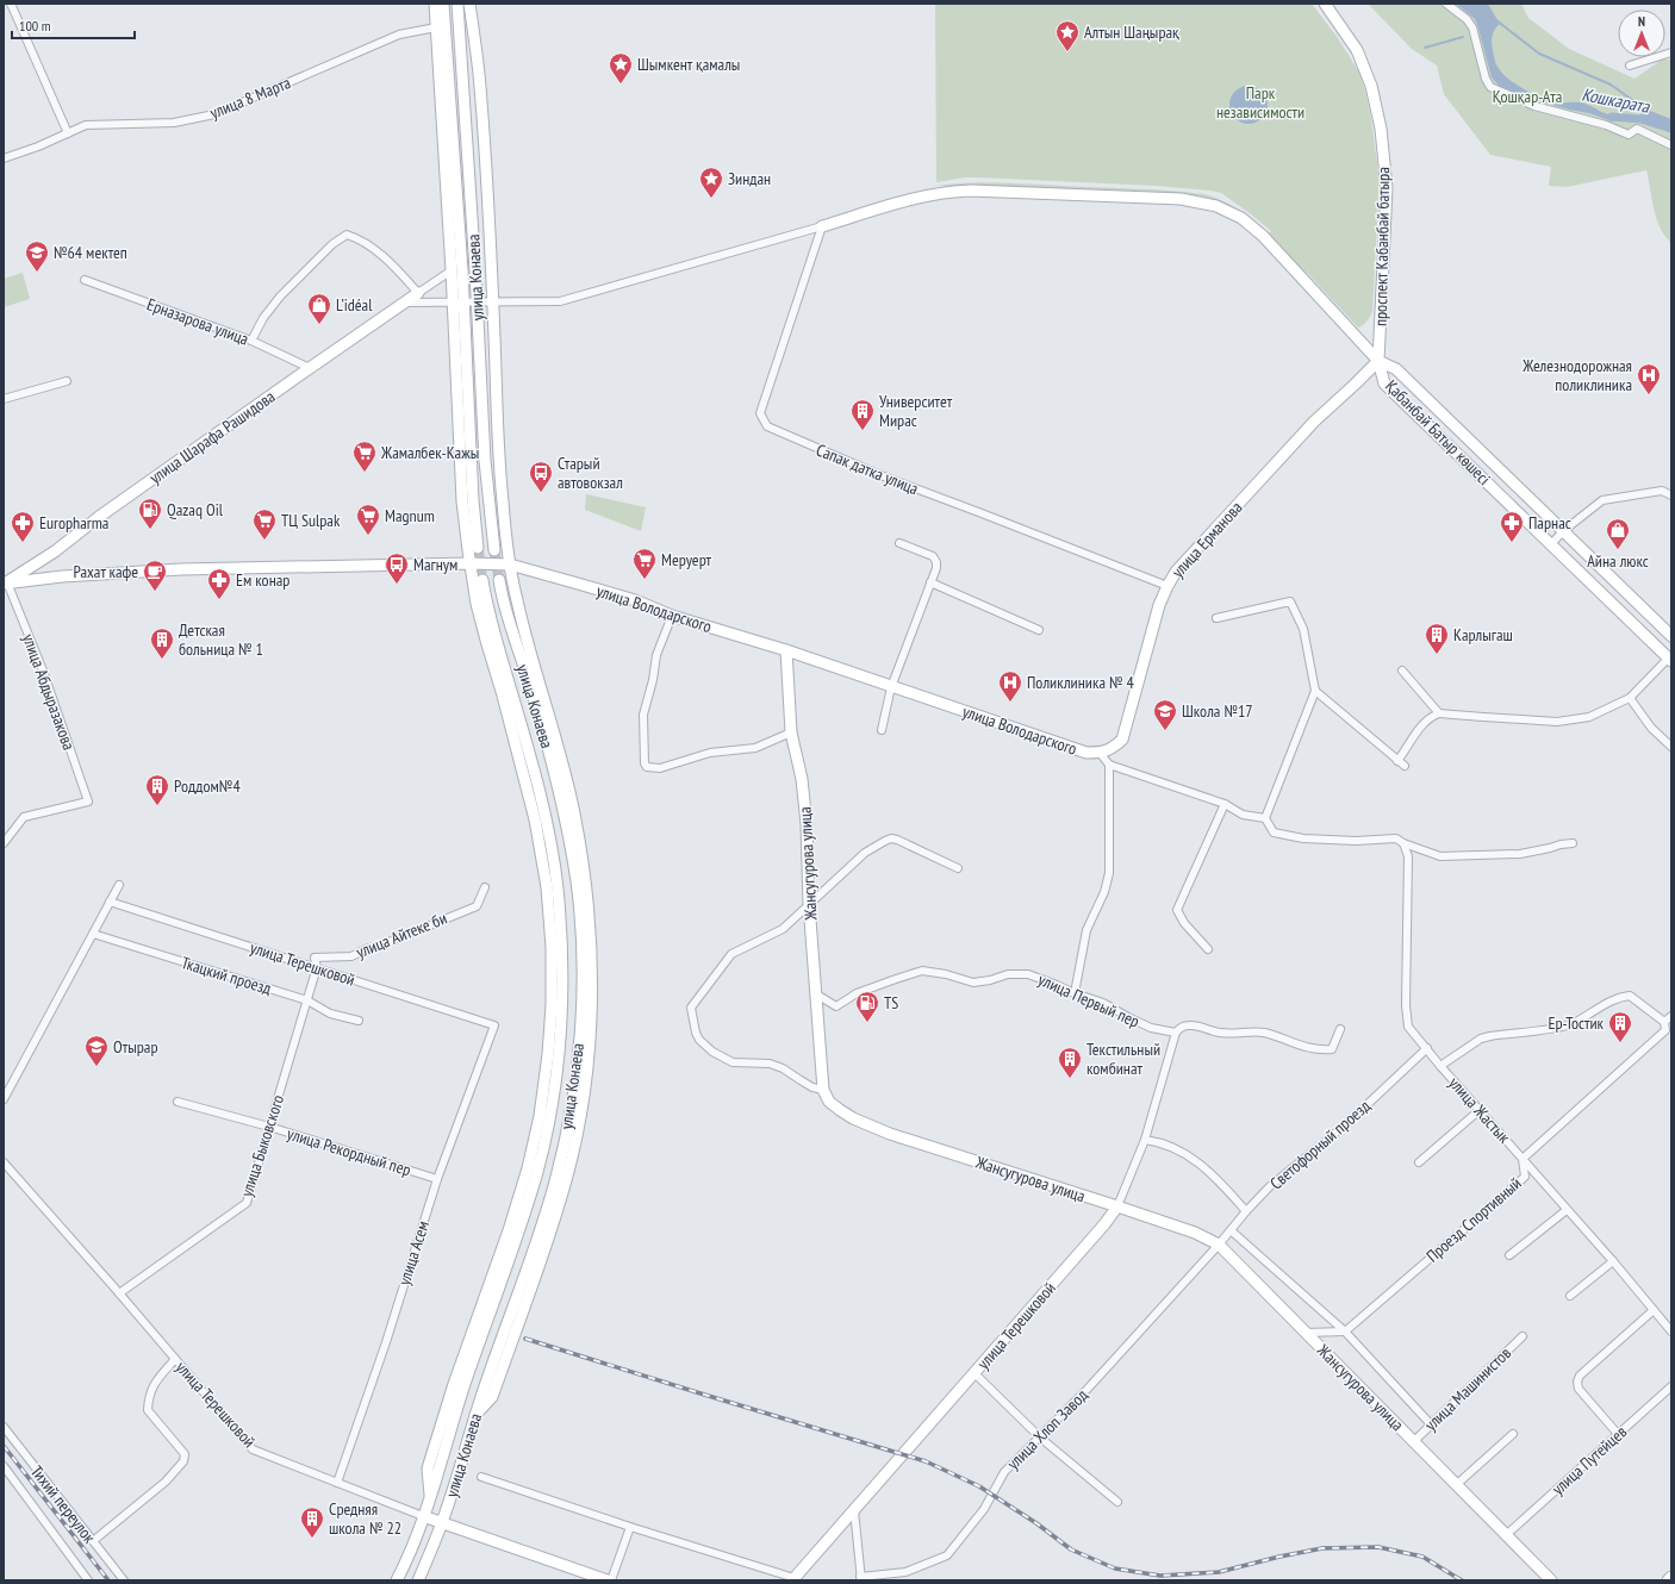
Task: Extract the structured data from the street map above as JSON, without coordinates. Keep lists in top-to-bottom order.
{
  "streets": {
    "main road": [
      "проспект Кабанбай батыра",
      "улица Конаева",
      "Қабанбай Батыр көшесі",
      "улица Шарафа Рашидова",
      "улица Ерманова",
      "улица Володарского",
      "Жансугурова улица",
      "улица Терешковой"
    ],
    "street": [
      "улица 8 Марта",
      "Ерназарова улица",
      "Сапак датка улица",
      "улица Абдыразакова",
      "улица Айтеке би",
      "Ткацкий проезд",
      "улица Первый пер",
      "улица Жастык",
      "Светофорный проезд",
      "улица Быковского",
      "улица Рекордный пер",
      "Проезд Спортивный",
      "улица Асем",
      "улица Машинистов",
      "улица Хлоп Завод",
      "улица Путейцев",
      "Тихий переулок"
    ]
  },
  "crossings": [
    ["проспект Кабанбай батыра", "Қабанбай Батыр көшесі"],
    ["проспект Кабанбай батыра", "улица Ерманова"],
    ["улица Конаева", "улица Володарского"],
    ["улица Конаева", "улица Терешковой"],
    ["Ерназарова улица", "улица Шарафа Рашидова"],
    ["Қабанбай Батыр көшесі", "улица Ерманова"],
    ["улица Шарафа Рашидова", "улица Володарского"],
    ["улица Шарафа Рашидова", "улица Абдыразакова"],
    ["Сапак датка улица", "улица Ерманова"],
    ["улица Ерманова", "улица Володарского"],
    ["улица Володарского", "улица Абдыразакова"],
    ["улица Володарского", "Жансугурова улица"],
    ["Жансугурова улица", "улица Терешковой"],
    ["Жансугурова улица", "улица Первый пер"],
    ["Жансугурова улица", "Светофорный проезд"],
    ["Жансугурова улица", "улица Машинистов"],
    ["Жансугурова улица", "улица Хлоп Завод"],
    ["Жансугурова улица", "улица Путейцев"],
    ["улица Айтеке би", "улица Терешковой"],
    ["улица Айтеке би", "улица Быковского"],
    ["улица Терешковой", "улица Первый пер"],
    ["улица Терешковой", "улица Быковского"],
    ["улица Терешковой", "улица Асем"],
    ["Ткацкий проезд", "улица Быковского"],
    ["улица Жастык", "Светофорный проезд"],
    ["улица Жастык", "Проезд Спортивный"],
    ["Светофорный проезд", "улица Хлоп Завод"],
    ["улица Быковского", "улица Рекордный пер"],
    ["улица Рекордный пер", "улица Асем"]
  ],
  "water": ["Кошкарата"],
  "parks": ["Парк независимости", "Қошқар-Ата"],
  "places": {
    "place": ["Алтын Шаңырақ", "Шымкент қамалы", "Зиндан"],
    "school or university": ["№64 мектеп", "Школа №17", "Отырар"],
    "shop": ["L’idéal", "Айна люкс"],
    "hospital": ["Железнодорожная поликлиника", "Поликлиника № 4"],
    "building": [
      "Университет Мирас",
      "Карлыгаш",
      "Детская больница № 1",
      "Роддом№4",
      "Ер-Тостик",
      "Текстильный комбинат",
      "Средняя школа № 22"
    ],
    "supermarket": [
      "Жамалбек-Кажы",
      "Magnum",
      "ТЦ Sulpak",
      "Меруерт"
    ],
    "bus stop": ["Старый автовокзал", "Магнум"],
    "fuel station": ["Qazaq Oil", "TS"],
    "pharmacy": ["Europharma", "Парнас", "Ем конар"],
    "cafe": ["Рахат кафе"]
  },
  "scale_bar": "100 m",
  "north": "top"
}
